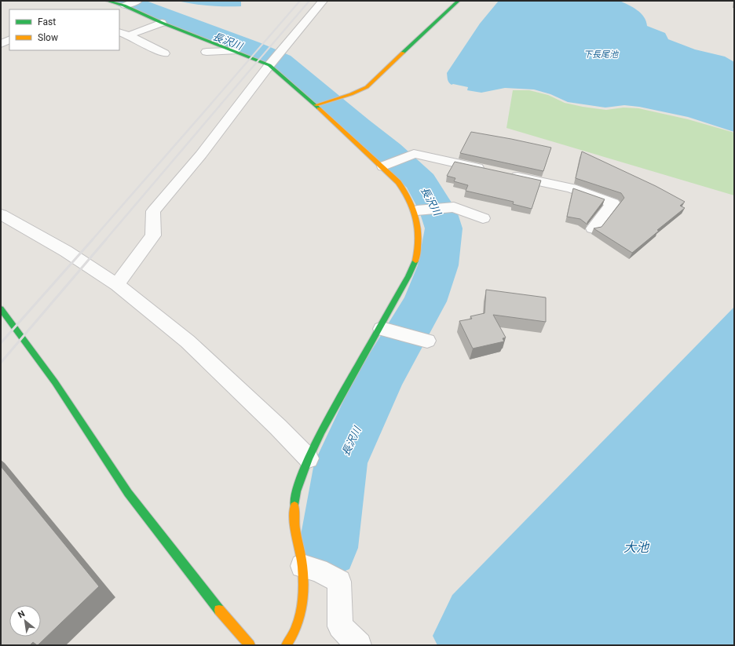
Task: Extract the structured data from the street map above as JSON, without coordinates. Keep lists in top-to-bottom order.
{
  "water": ["長沢川", "下長尾池", "大池"],
  "legend": ["Fast", "Slow"],
  "north": "top left"
}
